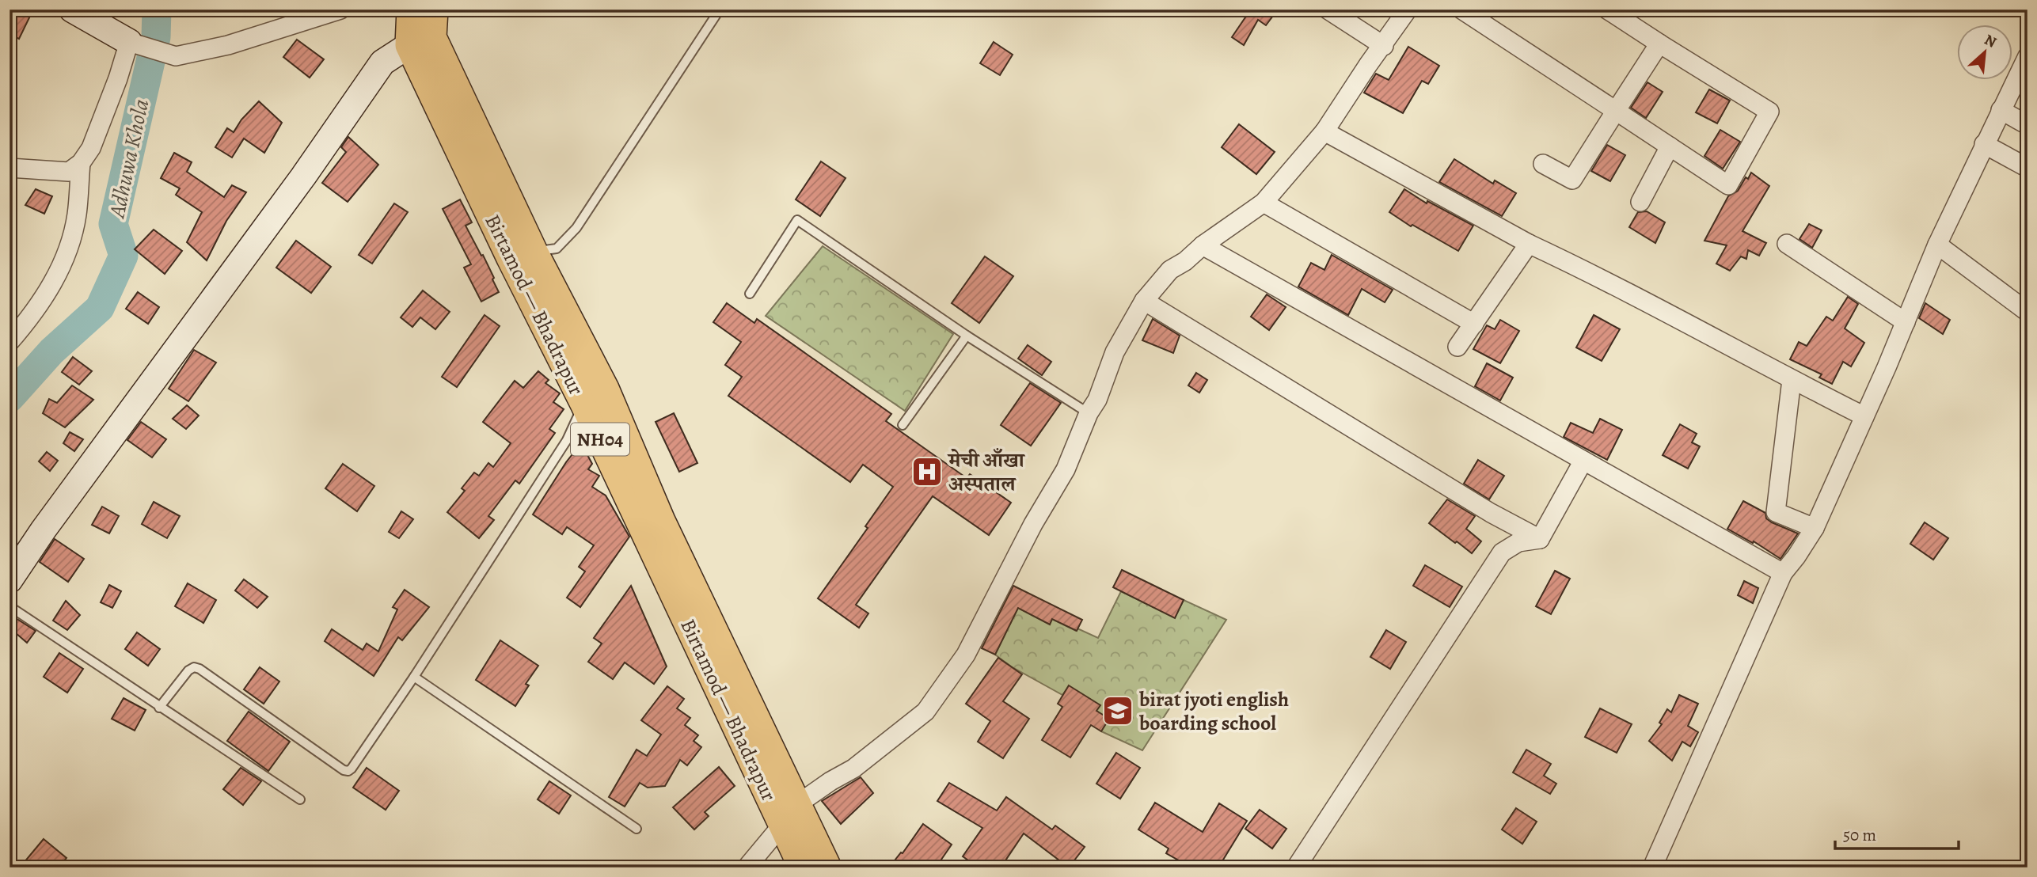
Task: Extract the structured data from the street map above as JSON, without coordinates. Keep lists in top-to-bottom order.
{
  "streets": {
    "main road": ["Birtamod — Bhadrapur", "NH04"]
  },
  "water": ["Adhuwa Khola"],
  "places": {
    "hospital": ["मेची आँखा अस्पताल"],
    "school or university": ["birat jyoti english boarding school"]
  },
  "scale_bar": "50 m",
  "north": "top right"
}
